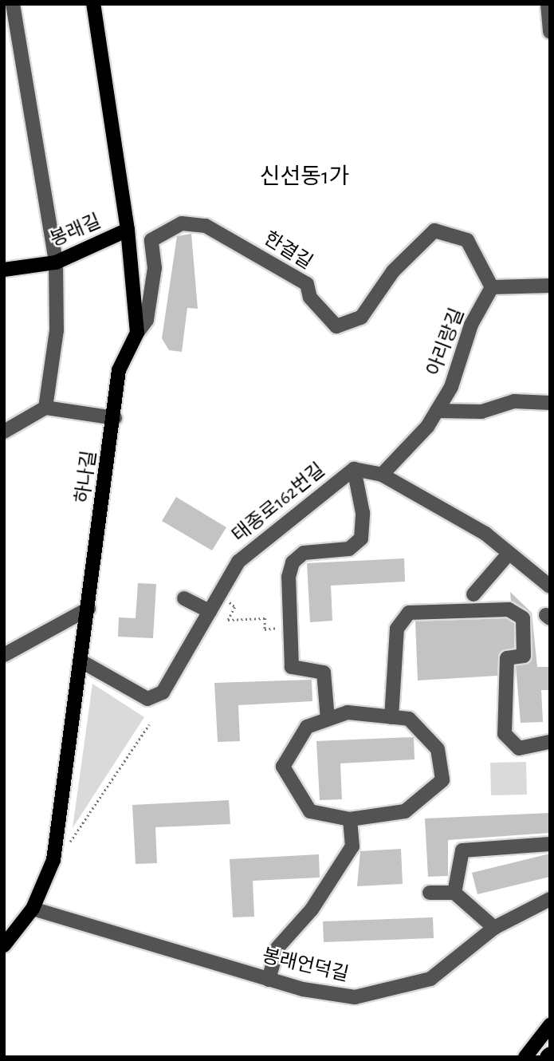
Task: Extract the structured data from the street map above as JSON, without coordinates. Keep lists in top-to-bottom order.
{
  "streets": {
    "main road": ["봉래길", "하나길"],
    "street": [
      "한결길",
      "아리랑길",
      "태종로162번길",
      "봉래언덕길"
    ]
  },
  "crossings": [
    ["한결길", "아리랑길"],
    ["한결길", "하나길"],
    ["아리랑길", "태종로162번길"],
    ["하나길", "태종로162번길"],
    ["하나길", "봉래언덕길"]
  ],
  "districts": ["신선동1가"]
}
